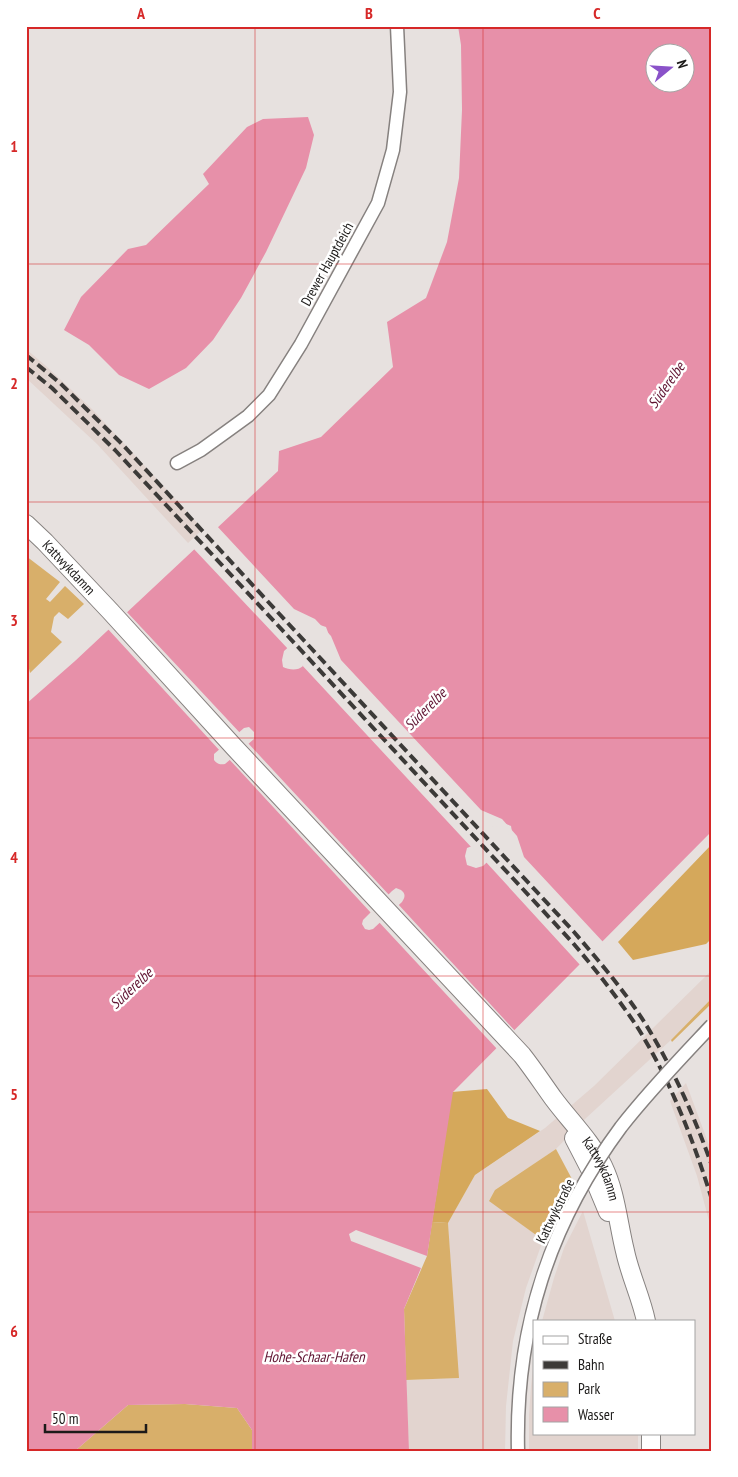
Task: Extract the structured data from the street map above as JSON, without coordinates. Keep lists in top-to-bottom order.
{
  "streets": {
    "main road": ["Kattwykdamm"],
    "street": ["Drewer Hauptdeich", "Kattwykstraße"]
  },
  "water": ["Süderelbe", "Hohe-Schaar-Hafen"],
  "legend": [
    "Straße",
    "Bahn",
    "Park",
    "Wasser"
  ],
  "scale_bar": "50 m",
  "north": "right",
  "grid": {
    "columns": ["A", "B", "C"],
    "rows": [
      "1",
      "2",
      "3",
      "4",
      "5",
      "6"
    ]
  }
}
